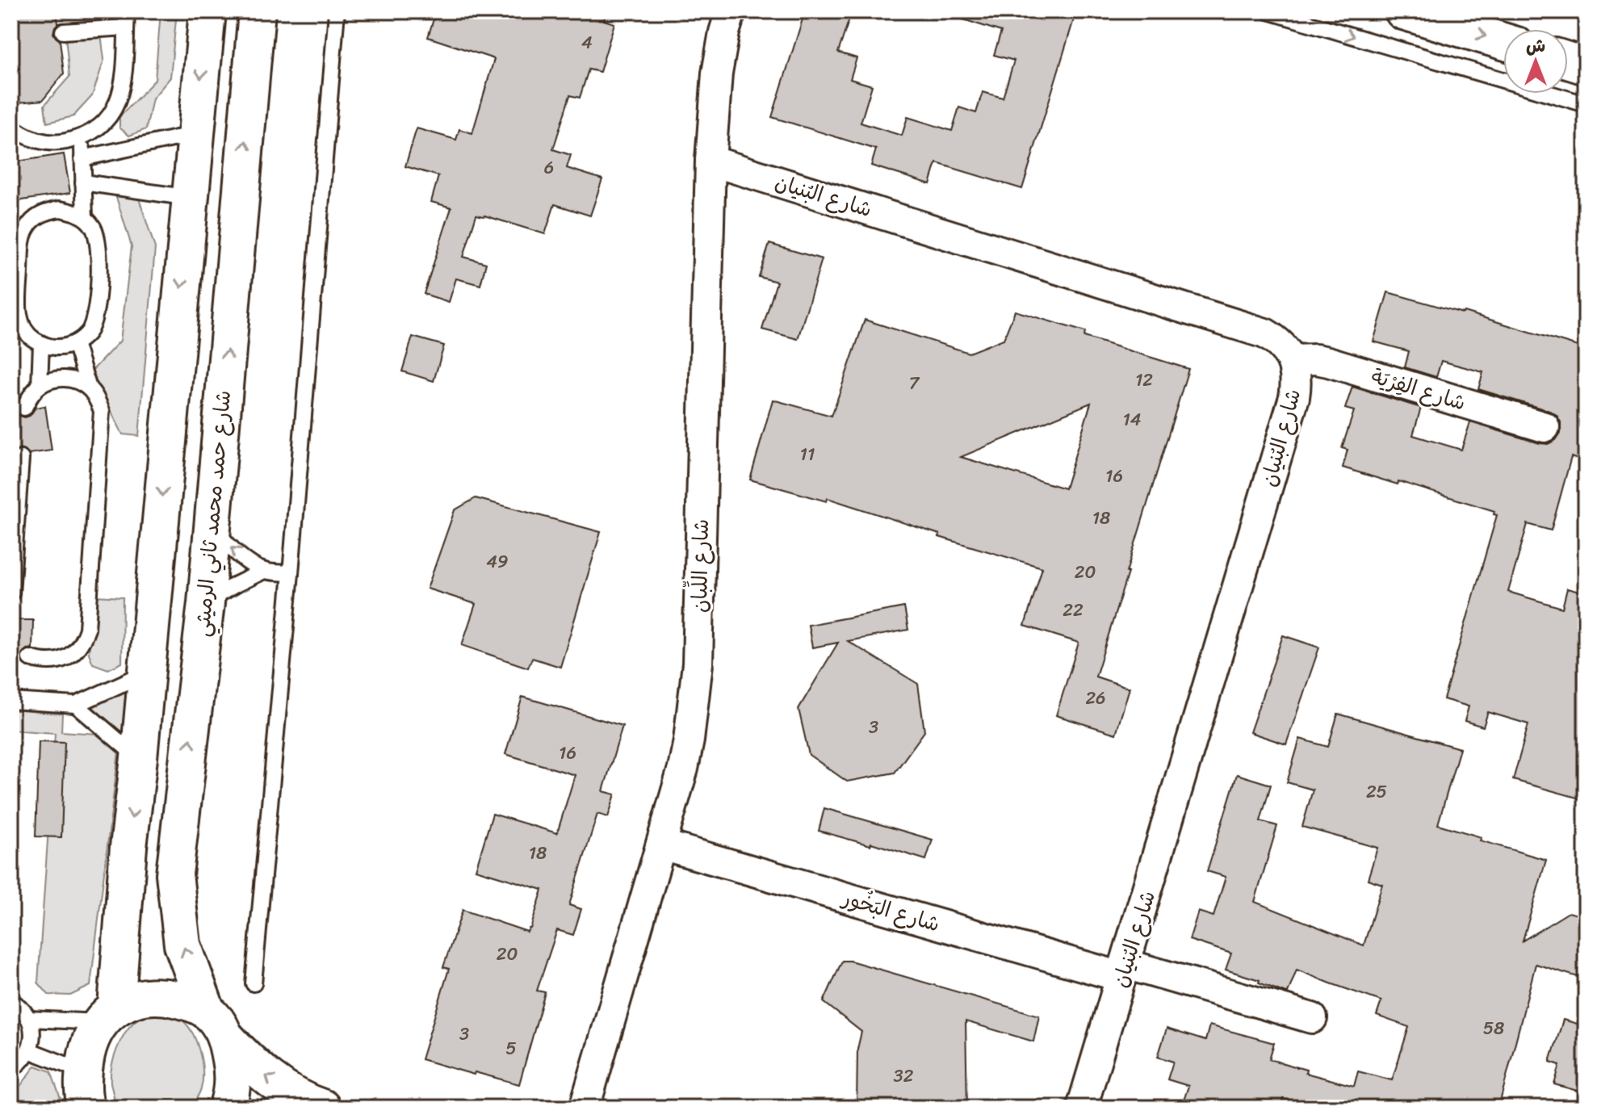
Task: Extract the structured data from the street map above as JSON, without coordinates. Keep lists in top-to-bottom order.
{
  "streets": {
    "main road": ["شارع حمد محمد ثاني الرميثي"],
    "street": [
      "شارع البُنيان",
      "شارع الفِرْيَة",
      "شارع اللِّبان",
      "شارع البَخُور"
    ]
  },
  "crossings": [
    ["شارع البُنيان", "شارع الفِرْيَة"],
    ["شارع البُنيان", "شارع اللِّبان"],
    ["شارع البُنيان", "شارع البَخُور"],
    ["شارع اللِّبان", "شارع البَخُور"]
  ],
  "house_numbers": [
    "4",
    "6",
    "12",
    "7",
    "14",
    "11",
    "16",
    "18",
    "49",
    "20",
    "22",
    "26",
    "3",
    "16",
    "25",
    "18",
    "20",
    "58",
    "3",
    "5",
    "32"
  ],
  "north": "top"
}
